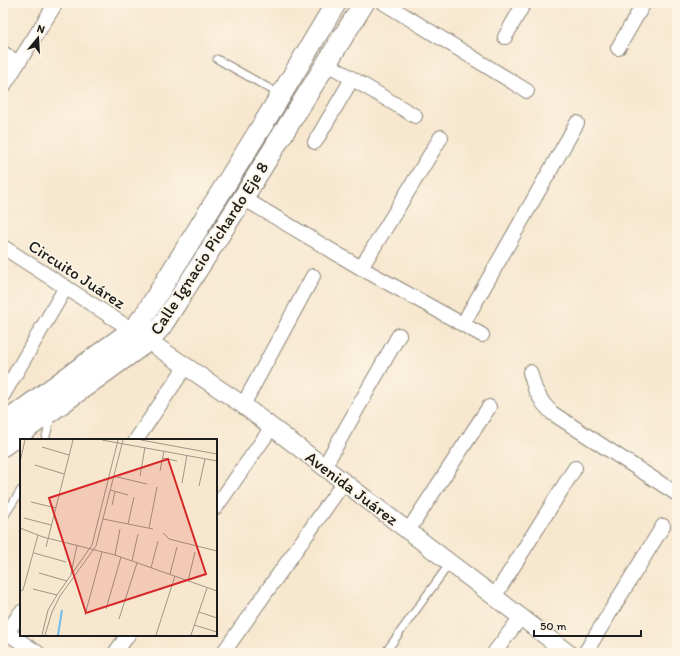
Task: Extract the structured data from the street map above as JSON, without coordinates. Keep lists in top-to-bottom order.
{
  "streets": {
    "main road": ["Calle Ignacio Pichardo Eje 8"],
    "street": ["Circuito Juárez", "Avenida Juárez"]
  },
  "crossings": [
    ["Calle Ignacio Pichardo Eje 8", "Circuito Juárez"],
    ["Calle Ignacio Pichardo Eje 8", "Avenida Juárez"],
    ["Circuito Juárez", "Avenida Juárez"]
  ],
  "scale_bar": "50 m",
  "north": "top"
}
